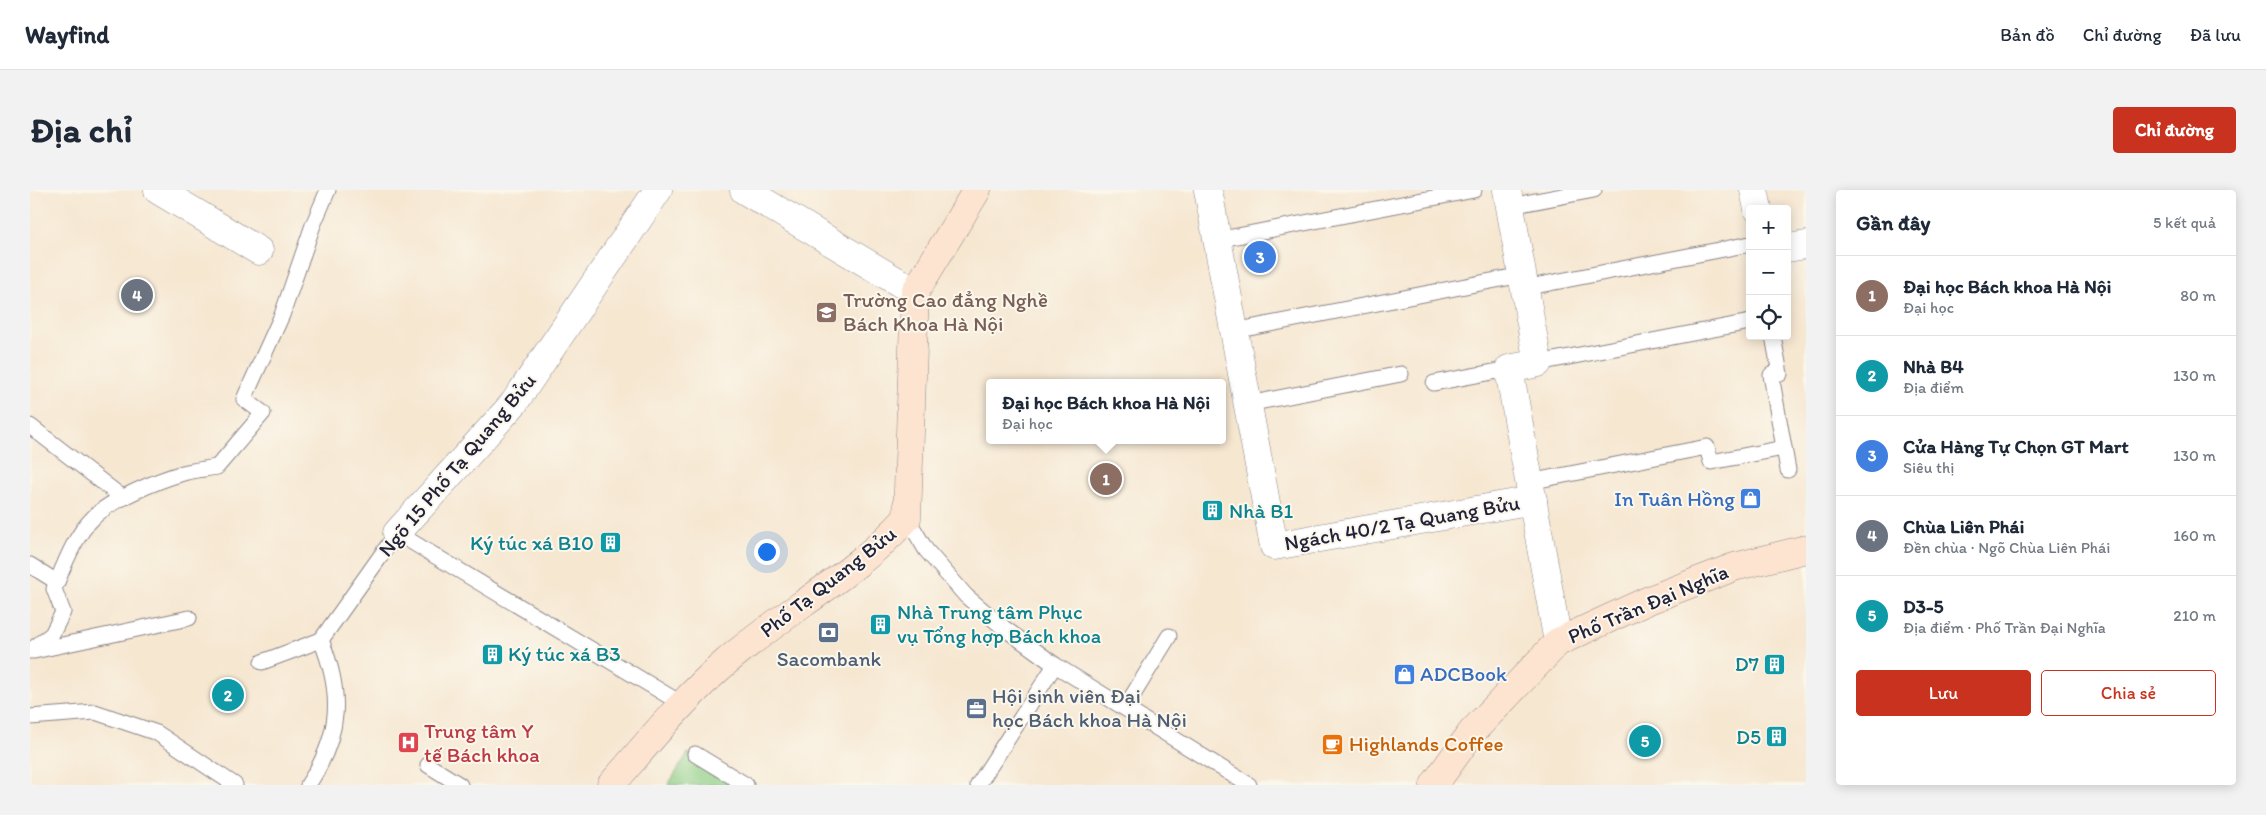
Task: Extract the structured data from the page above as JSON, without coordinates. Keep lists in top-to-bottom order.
{
  "streets": {
    "street": [
      "Ngõ 15 Phố Tạ Quang Bửu",
      "Ngách 40/2 Tạ Quang Bửu",
      "Phố Tạ Quang Bửu",
      "Phố Trần Đại Nghĩa"
    ]
  },
  "places": {
    "school or university": ["Trường Cao đẳng Nghề Bách Khoa Hà Nội"],
    "shop": ["In Tuân Hồng", "ADCBook"],
    "building": [
      "Nhà B1",
      "Ký túc xá B10",
      "Nhà Trung tâm Phục vụ Tổng hợp Bách khoa",
      "Ký túc xá B3",
      "D7",
      "D5"
    ],
    "bank": ["Sacombank"],
    "office": ["Hội sinh viên Đại học Bách khoa Hà Nội"],
    "hospital": ["Trung tâm Y tế Bách khoa"],
    "cafe": ["Highlands Coffee"]
  },
  "page": {
    "header": "Wayfind",
    "nav": ["Bản đồ", "Chỉ đường", "Đã lưu"],
    "buttons": [
      "Chỉ đường",
      ["Lưu", "Chia sẻ"]
    ],
    "title": "Địa chỉ",
    "heading": ["Gần đây", "5 kết quả"],
    "map_buttons": ["+", "−"],
    "pins": [
      "3",
      "4",
      "1",
      "2",
      "5"
    ],
    "list": [
      {
        "mark": "1",
        "name": "Đại học Bách khoa Hà Nội",
        "note": "Đại học",
        "value": "80 m"
      },
      {
        "mark": "2",
        "name": "Nhà B4",
        "note": "Địa điểm",
        "value": "130 m"
      },
      {
        "mark": "3",
        "name": "Cửa Hàng Tự Chọn GT Mart",
        "note": "Siêu thị",
        "value": "130 m"
      },
      {
        "mark": "4",
        "name": "Chùa Liên Phái",
        "note": "Đền chùa · Ngõ Chùa Liên Phái",
        "value": "160 m"
      },
      {
        "mark": "5",
        "name": "D3-5",
        "note": "Địa điểm · Phố Trần Đại Nghĩa",
        "value": "210 m"
      }
    ],
    "popup": ["Đại học Bách khoa Hà Nội", "Đại học"]
  }
}
